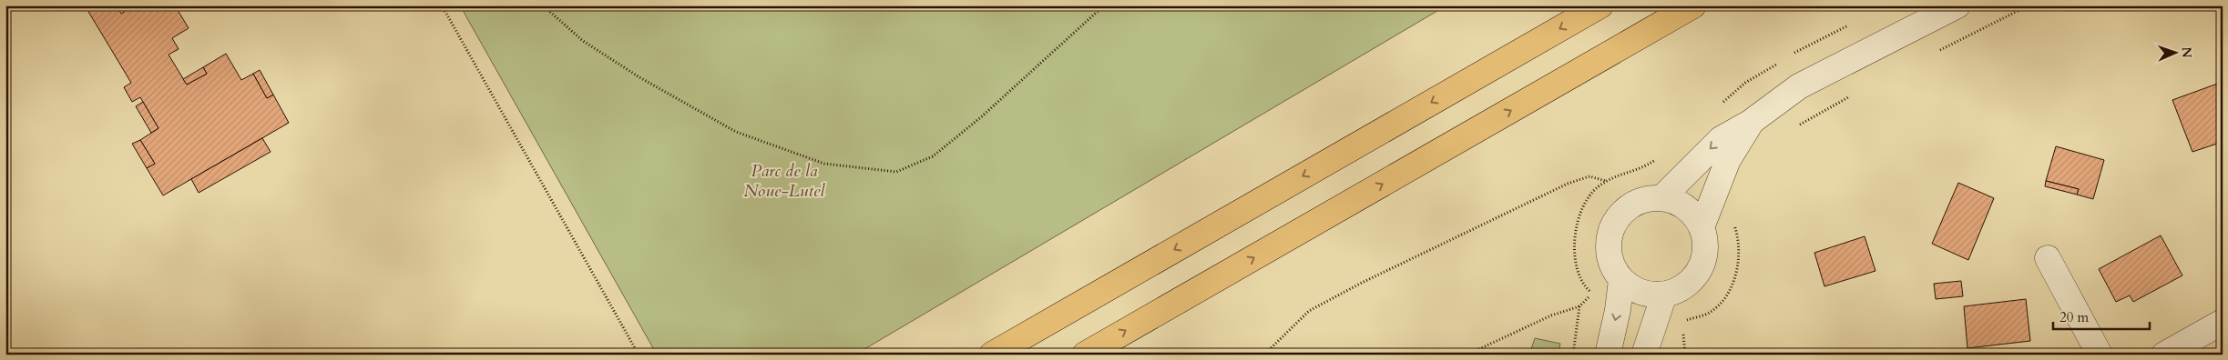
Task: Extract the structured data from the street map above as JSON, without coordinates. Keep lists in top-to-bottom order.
{
  "parks": ["Parc de la Noue-Lutel"],
  "scale_bar": "20 m",
  "north": "right"
}
